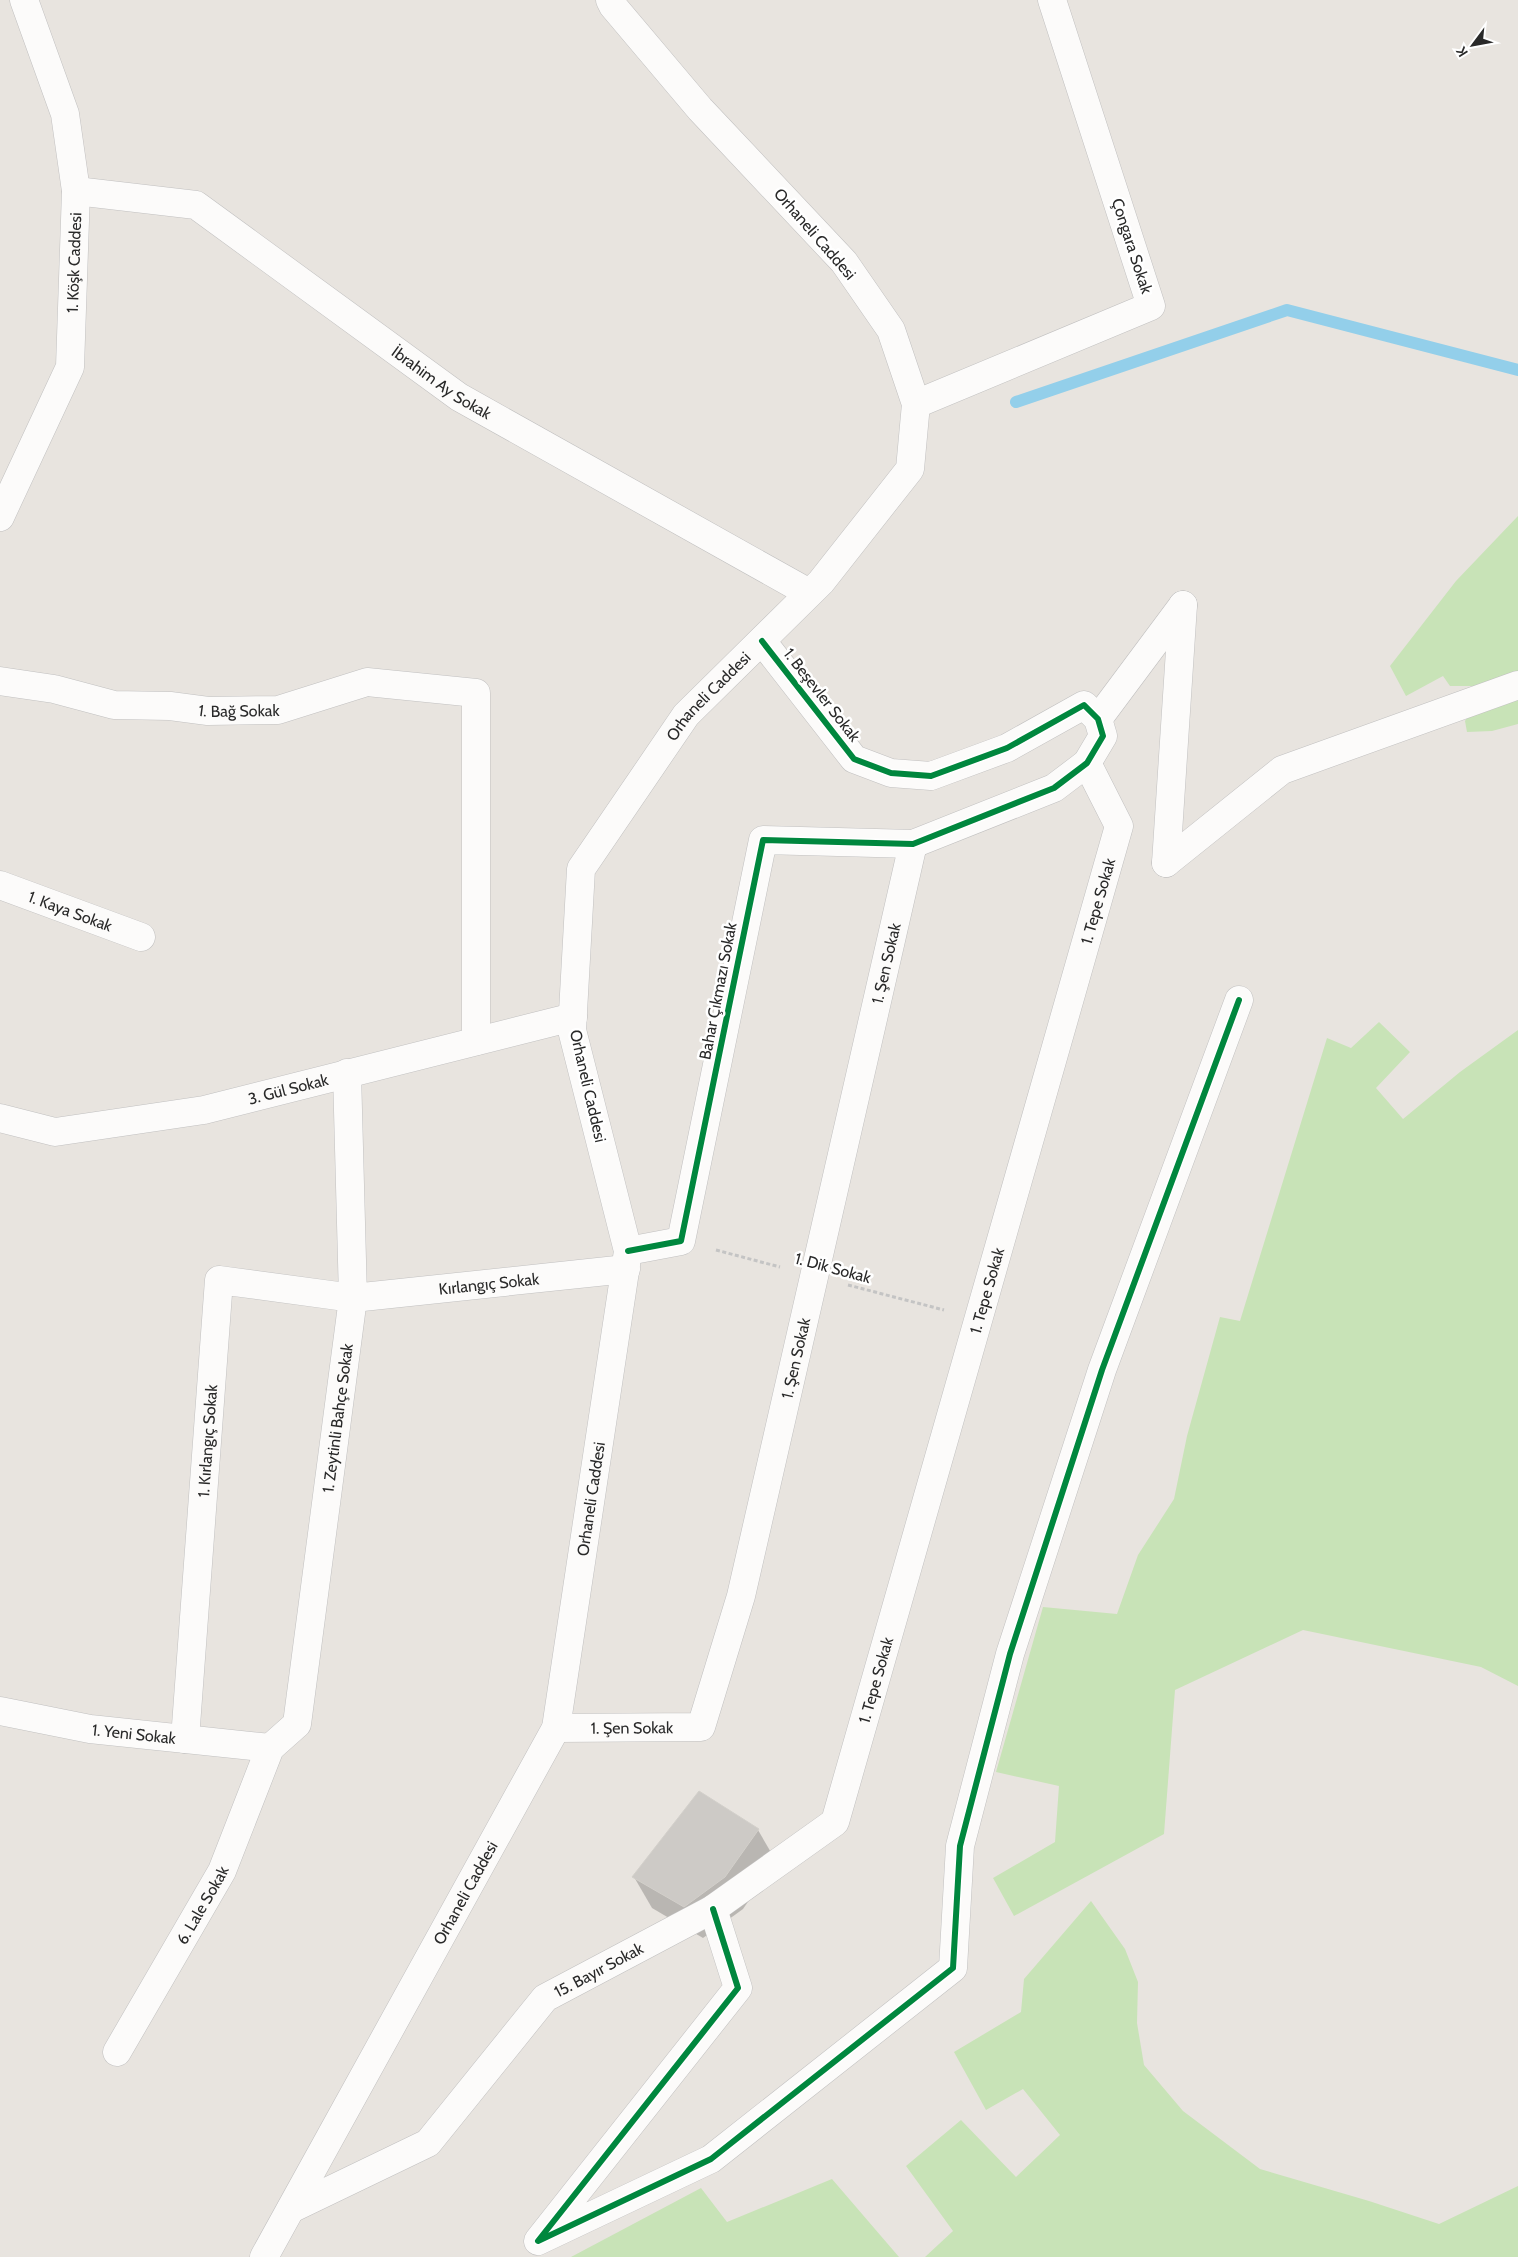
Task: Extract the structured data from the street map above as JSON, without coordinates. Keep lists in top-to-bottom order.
{
  "streets": {
    "street": [
      "Orhaneli Caddesi",
      "Çongara Sokak",
      "1. Köşk Caddesi",
      "İbrahim Ay Sokak",
      "1. Beşevler Sokak",
      "1. Bağ Sokak",
      "1. Tepe Sokak",
      "1. Kaya Sokak",
      "1. Şen Sokak",
      "Bahar Çıkmazı Sokak",
      "3. Gül Sokak",
      "Kırlangıç Sokak",
      "1. Zeytinli Bahçe Sokak",
      "1. Kırlangıç Sokak",
      "1. Yeni Sokak",
      "6. Lale Sokak",
      "15. Bayır Sokak"
    ],
    "path": ["1. Dik Sokak"]
  },
  "crossings": [
    ["Orhaneli Caddesi", "Çongara Sokak"],
    ["Orhaneli Caddesi", "İbrahim Ay Sokak"],
    ["Orhaneli Caddesi", "1. Beşevler Sokak"],
    ["Orhaneli Caddesi", "1. Şen Sokak"],
    ["Orhaneli Caddesi", "3. Gül Sokak"],
    ["Orhaneli Caddesi", "Kırlangıç Sokak"],
    ["Orhaneli Caddesi", "15. Bayır Sokak"],
    ["1. Köşk Caddesi", "İbrahim Ay Sokak"],
    ["1. Bağ Sokak", "3. Gül Sokak"],
    ["1. Tepe Sokak", "1. Dik Sokak"],
    ["1. Tepe Sokak", "15. Bayır Sokak"],
    ["1. Şen Sokak", "Bahar Çıkmazı Sokak"],
    ["1. Şen Sokak", "1. Dik Sokak"],
    ["Bahar Çıkmazı Sokak", "1. Dik Sokak"],
    ["3. Gül Sokak", "1. Zeytinli Bahçe Sokak"],
    ["Kırlangıç Sokak", "1. Zeytinli Bahçe Sokak"],
    ["Kırlangıç Sokak", "1. Kırlangıç Sokak"],
    ["1. Zeytinli Bahçe Sokak", "1. Kırlangıç Sokak"],
    ["1. Zeytinli Bahçe Sokak", "1. Yeni Sokak"],
    ["1. Zeytinli Bahçe Sokak", "6. Lale Sokak"],
    ["1. Kırlangıç Sokak", "1. Yeni Sokak"],
    ["1. Yeni Sokak", "6. Lale Sokak"]
  ],
  "north": "bottom left"
}
